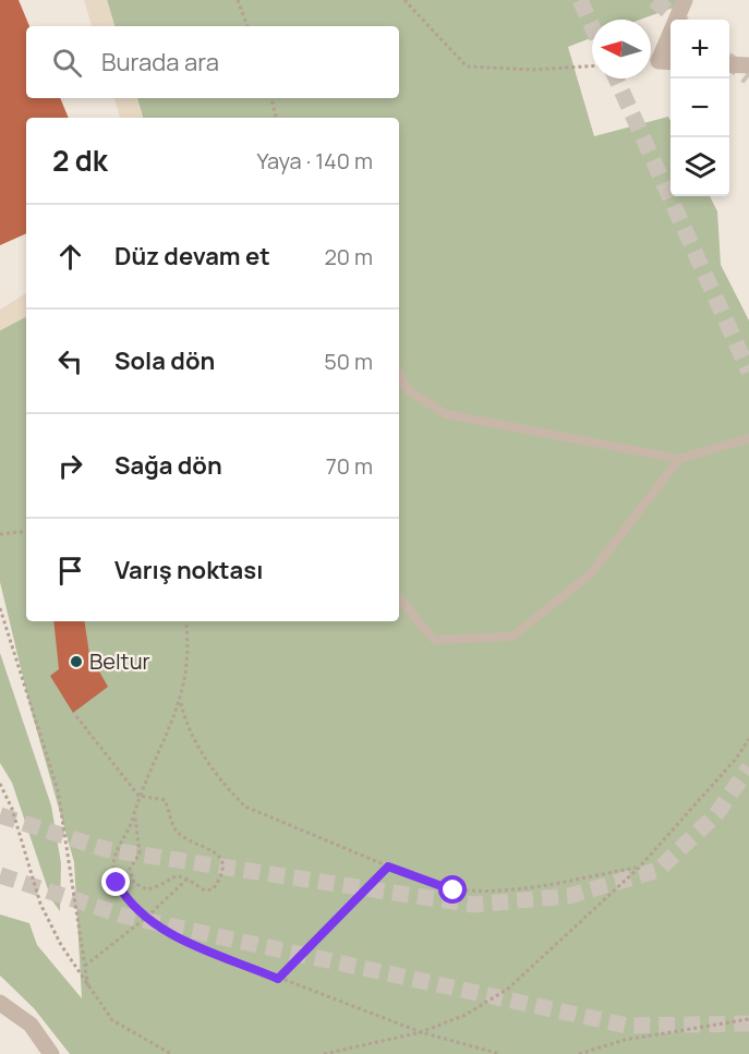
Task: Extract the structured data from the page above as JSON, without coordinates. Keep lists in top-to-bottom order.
{
  "places": ["Beltur"],
  "north": "left",
  "page": {
    "map_buttons": ["+", "−"],
    "search": "Burada ara",
    "heading": ["2 dk", "Yaya · 140 m"],
    "list": [
      ["Düz devam et", "20 m"],
      ["Sola dön", "50 m"],
      ["Sağa dön", "70 m"],
      "Varış noktası"
    ]
  }
}
